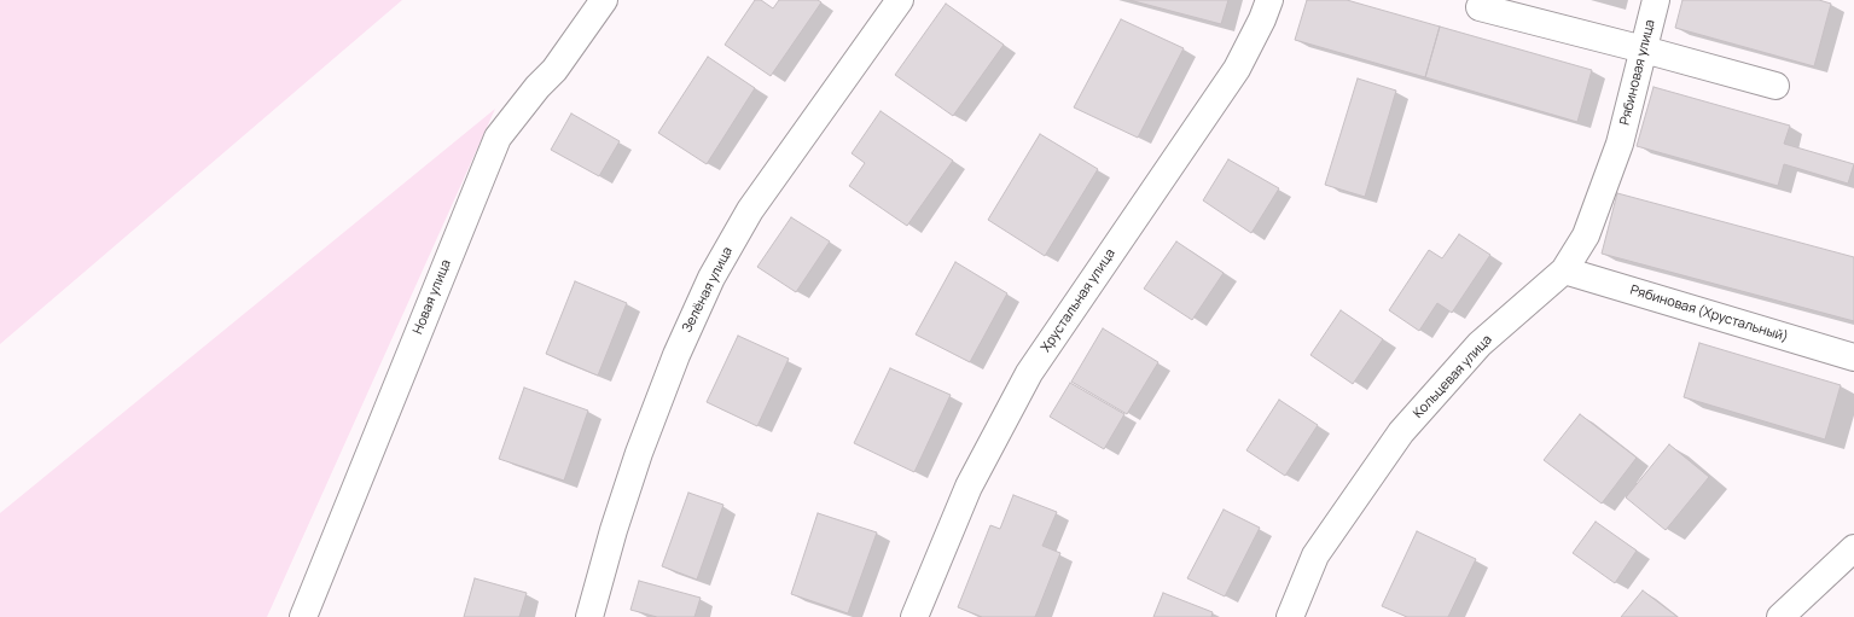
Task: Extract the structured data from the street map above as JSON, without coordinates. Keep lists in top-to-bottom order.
{
  "streets": {
    "street": [
      "Рябиновая улица",
      "Зелёная улица",
      "Новая улица",
      "Хрустальная улица",
      "Рябиновая (Хрустальный)",
      "Кольцевая улица"
    ]
  },
  "crossings": [
    ["Рябиновая улица", "Кольцевая улица"],
    ["Рябиновая (Хрустальный)", "Кольцевая улица"]
  ]
}
